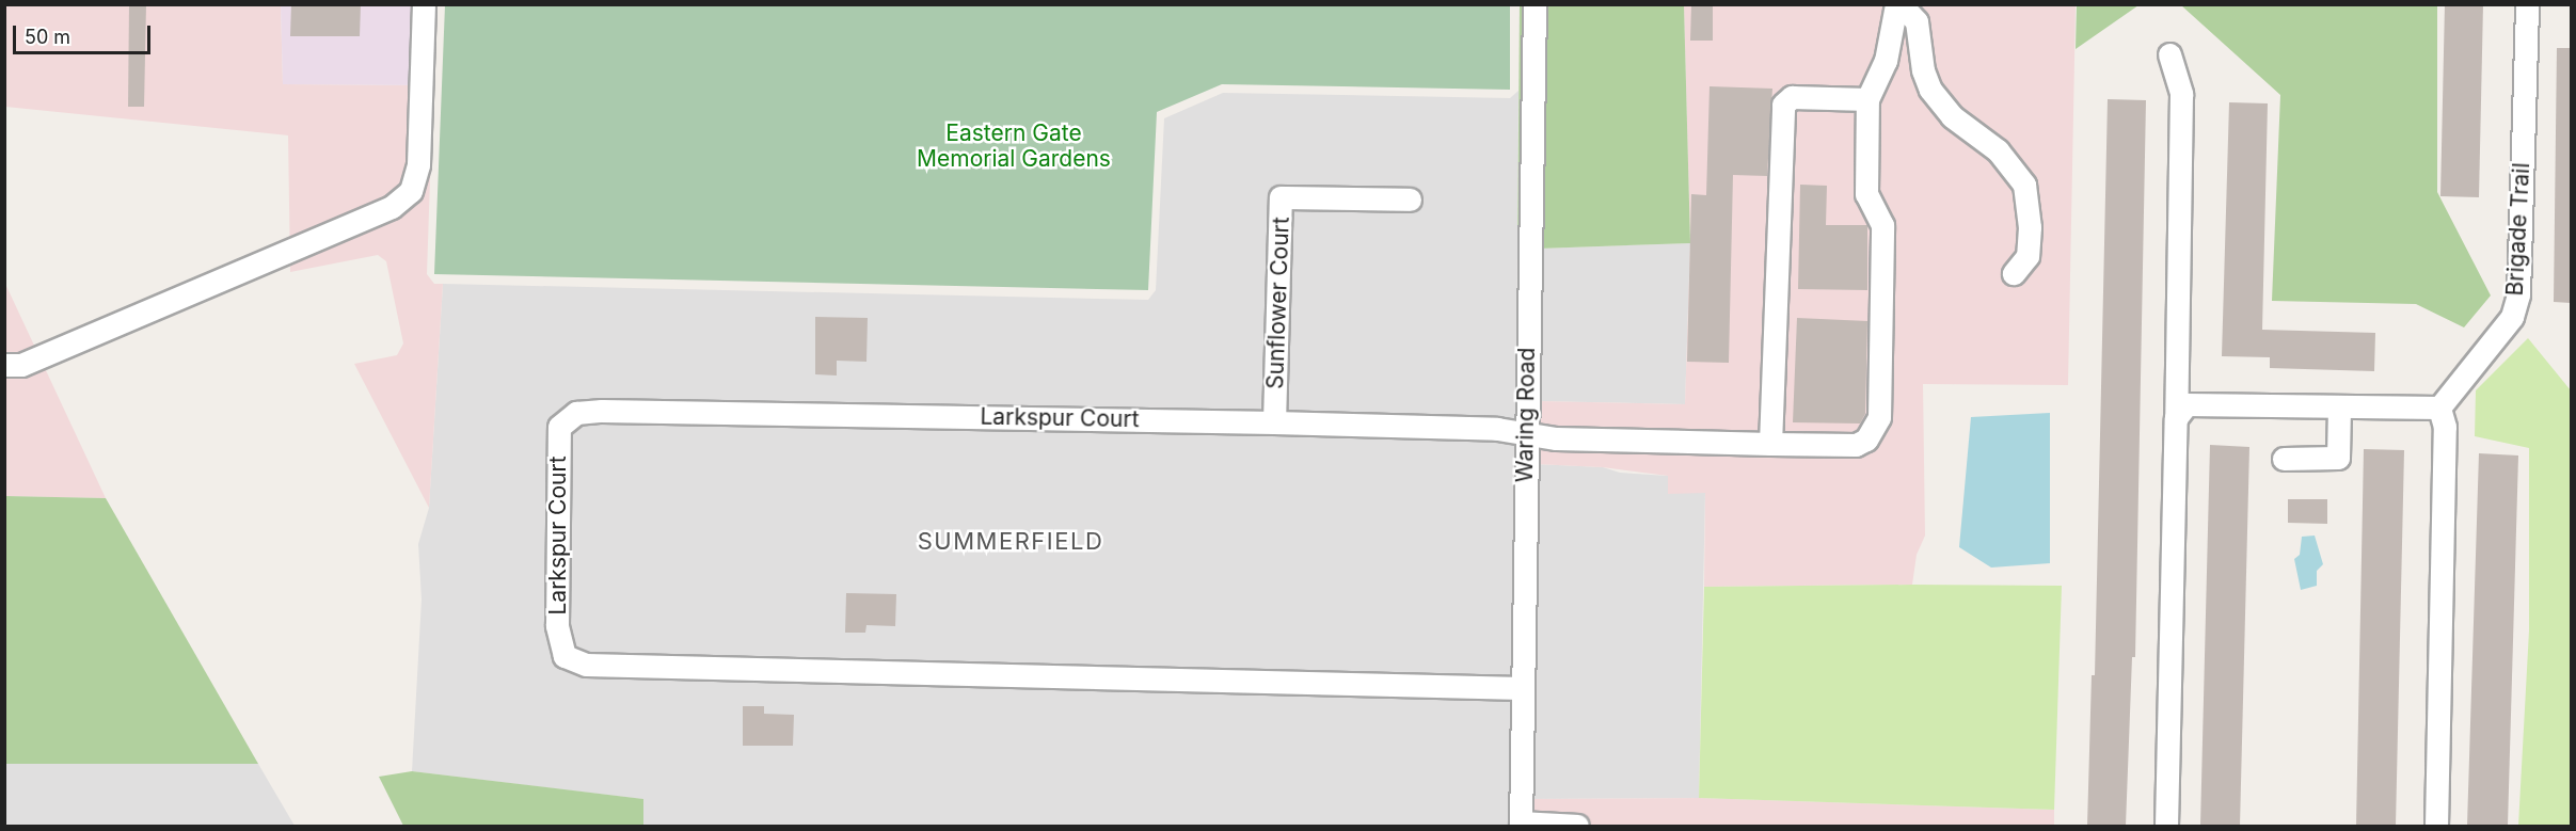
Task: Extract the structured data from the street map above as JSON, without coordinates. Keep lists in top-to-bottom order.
{
  "streets": {
    "street": [
      "Brigade Trail",
      "Sunflower Court",
      "Waring Road",
      "Larkspur Court"
    ]
  },
  "crossings": [
    ["Sunflower Court", "Larkspur Court"],
    ["Waring Road", "Larkspur Court"]
  ],
  "districts": ["SUMMERFIELD"],
  "parks": ["Eastern Gate Memorial Gardens"],
  "scale_bar": "50 m"
}
